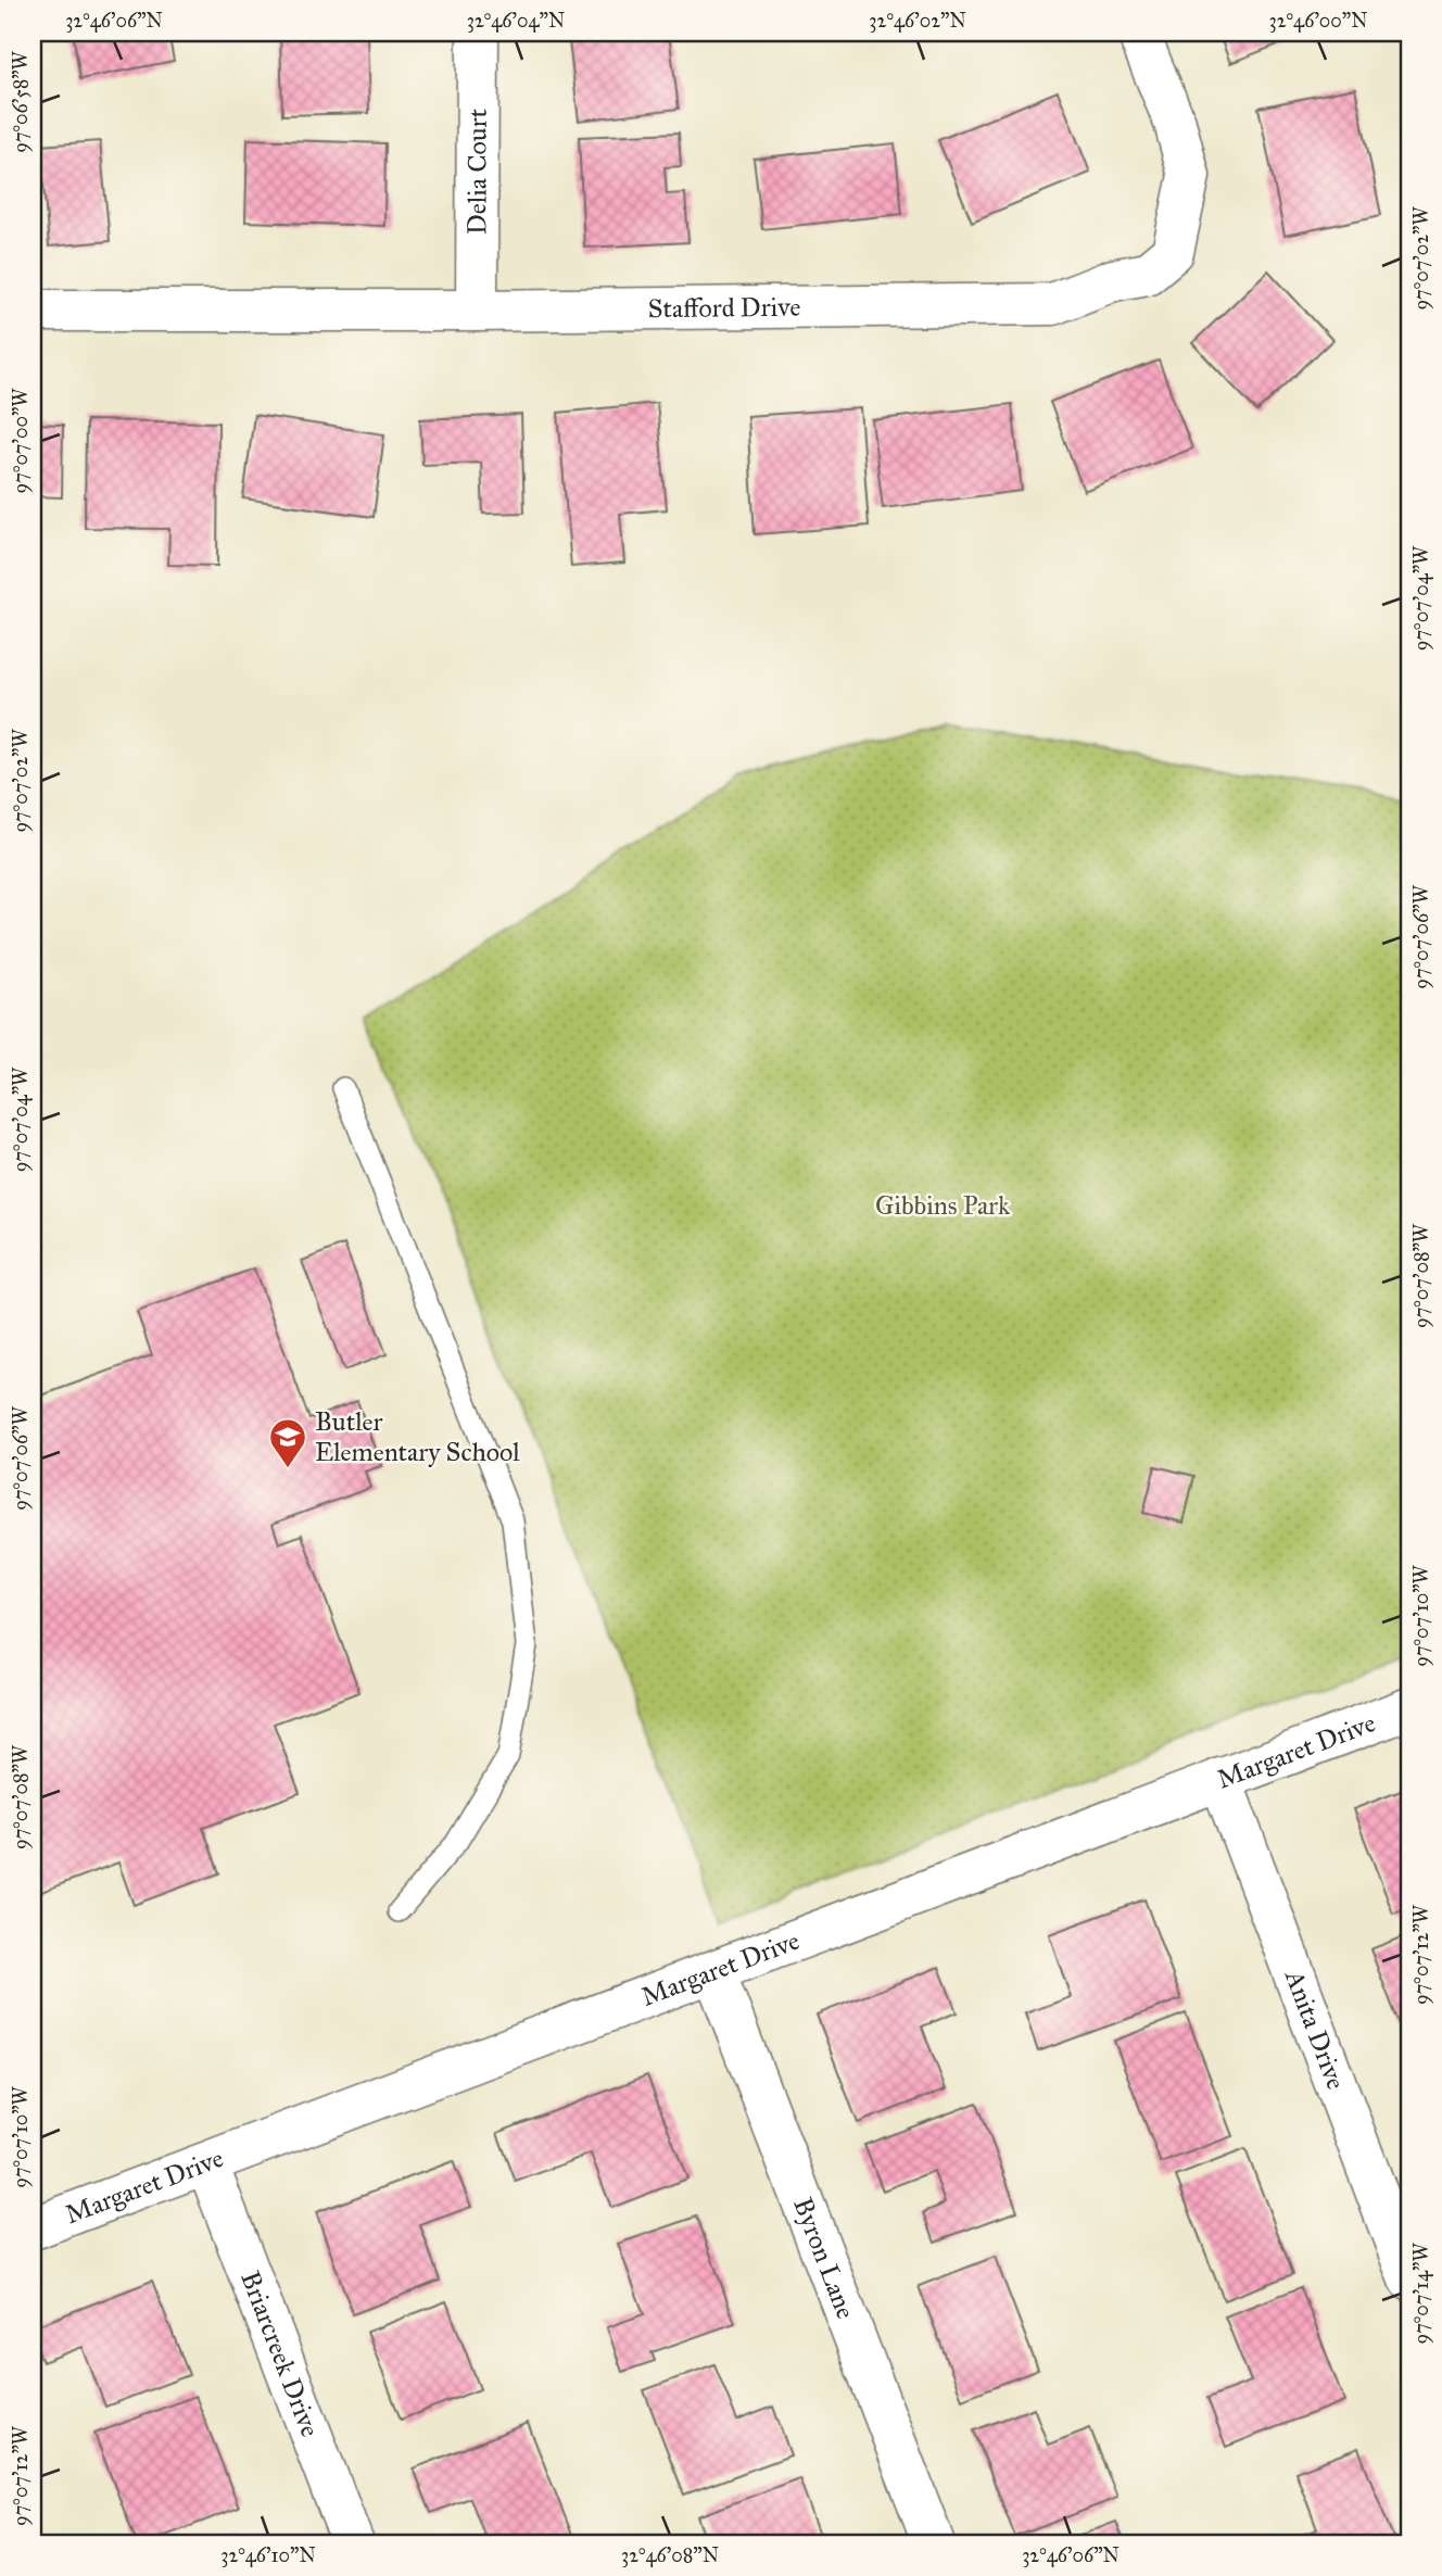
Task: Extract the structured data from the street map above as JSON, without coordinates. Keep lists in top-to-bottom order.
{
  "streets": {
    "street": [
      "Delia Court",
      "Stafford Drive",
      "Margaret Drive",
      "Anita Drive",
      "Byron Lane",
      "Briarcreek Drive"
    ]
  },
  "crossings": [
    ["Delia Court", "Stafford Drive"],
    ["Margaret Drive", "Anita Drive"],
    ["Margaret Drive", "Byron Lane"],
    ["Margaret Drive", "Briarcreek Drive"]
  ],
  "parks": ["Gibbins Park"],
  "places": {
    "school or university": ["Butler Elementary School"]
  },
  "coordinates": [
    "32°46'06\"N",
    "32°46'04\"N",
    "32°46'02\"N",
    "32°46'00\"N",
    "97°06'58\"W",
    "97°07'02\"W",
    "97°07'00\"W",
    "97°07'04\"W",
    "97°07'06\"W",
    "97°07'08\"W",
    "97°07'10\"W",
    "97°07'12\"W",
    "97°07'14\"W",
    "32°46'10\"N",
    "32°46'08\"N"
  ]
}
